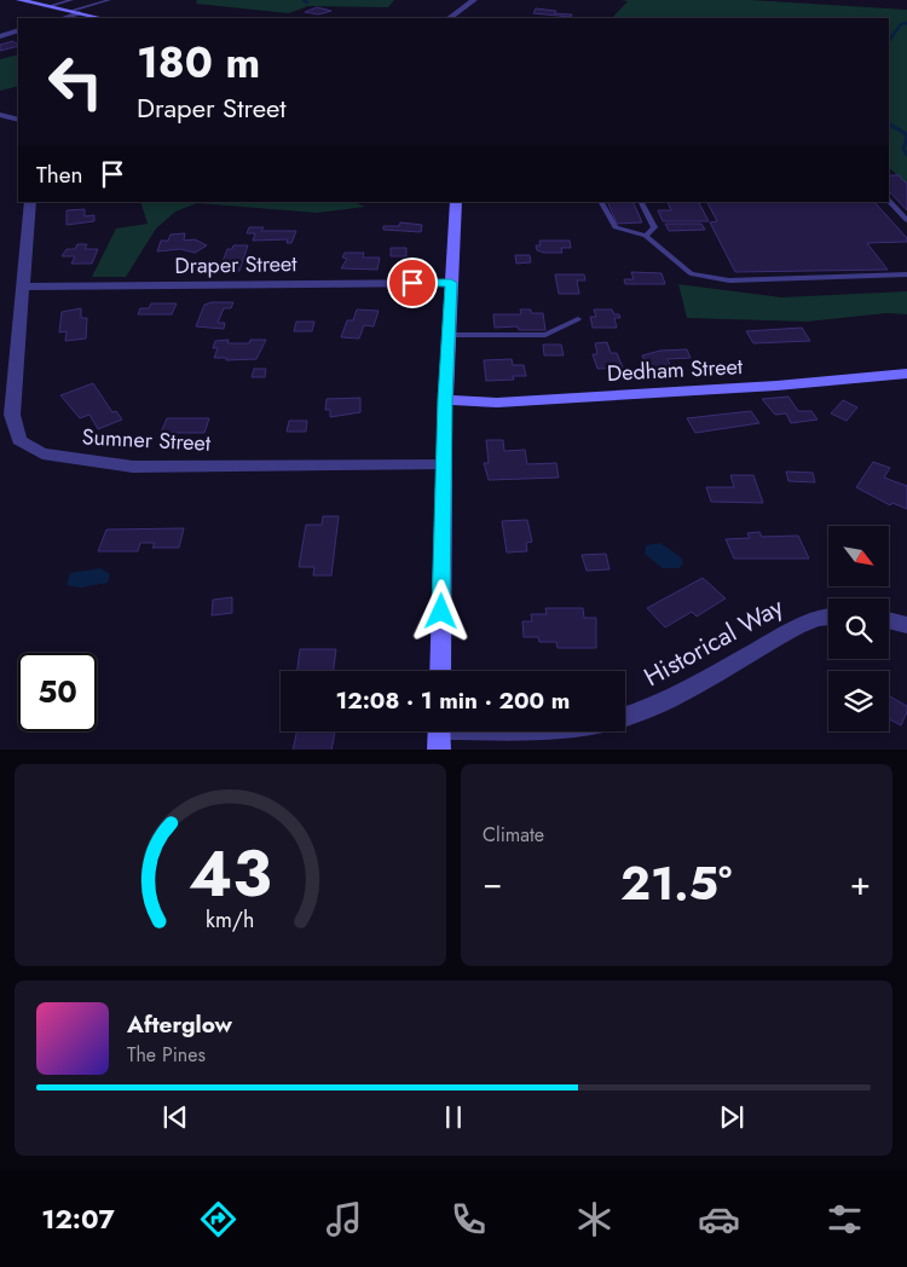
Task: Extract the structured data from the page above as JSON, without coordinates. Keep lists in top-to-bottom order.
{
  "streets": {
    "main road": ["Dedham Street"],
    "street": ["Draper Street", "Sumner Street", "Historical Way"]
  },
  "crossings": [
    ["Draper Street", "Sumner Street"]
  ],
  "north": "bottom right",
  "page": {
    "turn": ["180 m", "Draper Street"],
    "then": "Then",
    "limit": "50",
    "trip": "12:08 · 1 min · 200 m",
    "tile": "Climate",
    "heat": ["−", "21.5°", "+"],
    "song": ["Afterglow", "The Pines"],
    "tabs": "12:07",
    "gauge": ["43", "km/h"]
  }
}
